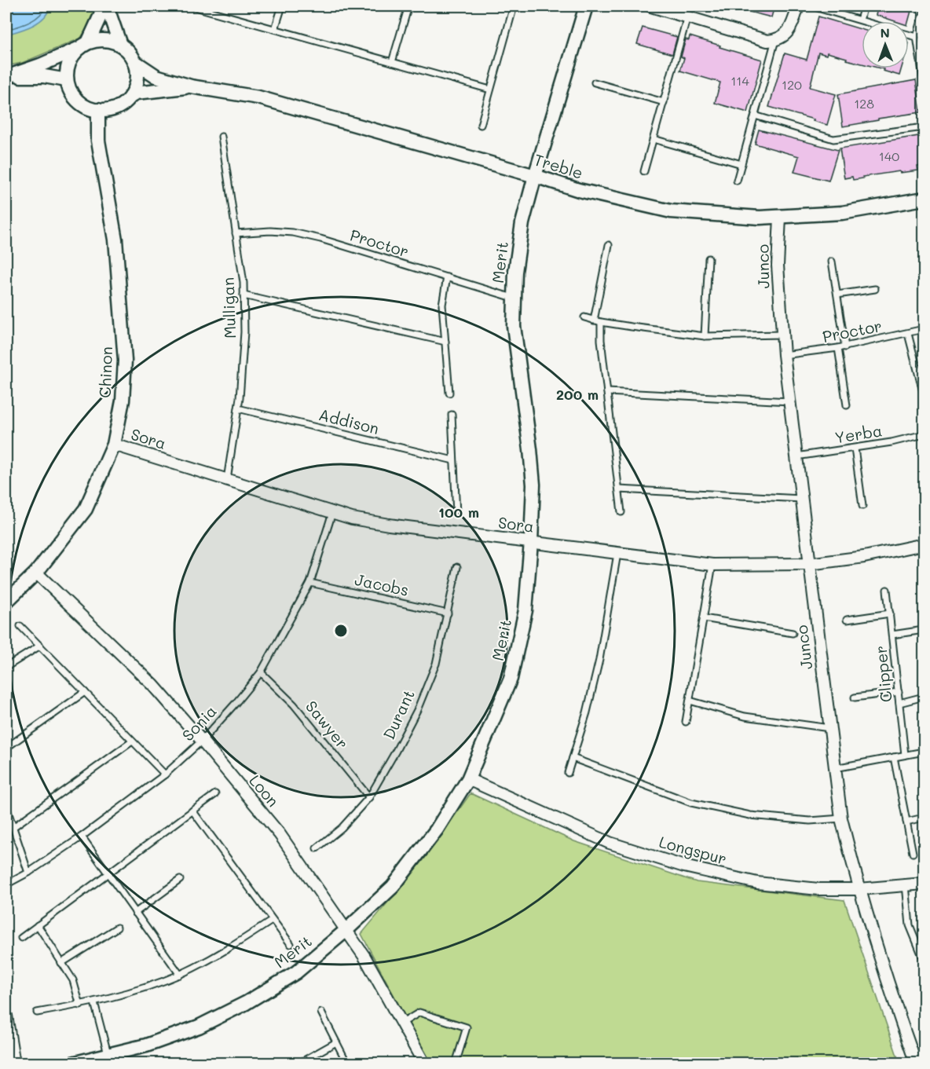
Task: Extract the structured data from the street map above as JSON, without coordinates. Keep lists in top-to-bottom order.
{
  "streets": {
    "street": [
      "Treble",
      "Merit",
      "Junco",
      "Chinon",
      "Sora",
      "Loon",
      "Longspur"
    ],
    "lane": [
      "Proctor",
      "Mulligan",
      "Addison",
      "Yerba",
      "Jacobs",
      "Clipper",
      "Durant",
      "Sonia",
      "Sawyer"
    ]
  },
  "crossings": [
    ["Treble", "Merit"],
    ["Treble", "Junco"],
    ["Treble", "Chinon"],
    ["Proctor", "Merit"],
    ["Proctor", "Junco"],
    ["Proctor", "Mulligan"],
    ["Merit", "Sora"],
    ["Merit", "Loon"],
    ["Merit", "Longspur"],
    ["Junco", "Yerba"],
    ["Junco", "Sora"],
    ["Junco", "Longspur"],
    ["Mulligan", "Addison"],
    ["Mulligan", "Sora"],
    ["Chinon", "Sora"],
    ["Chinon", "Loon"],
    ["Sora", "Sonia"],
    ["Jacobs", "Durant"],
    ["Jacobs", "Sonia"],
    ["Durant", "Sawyer"],
    ["Sonia", "Sawyer"],
    ["Sonia", "Loon"]
  ],
  "house_numbers": [
    "114",
    "120",
    "128",
    "140"
  ],
  "north": "top",
  "rings": ["200 m", "100 m"]
}
